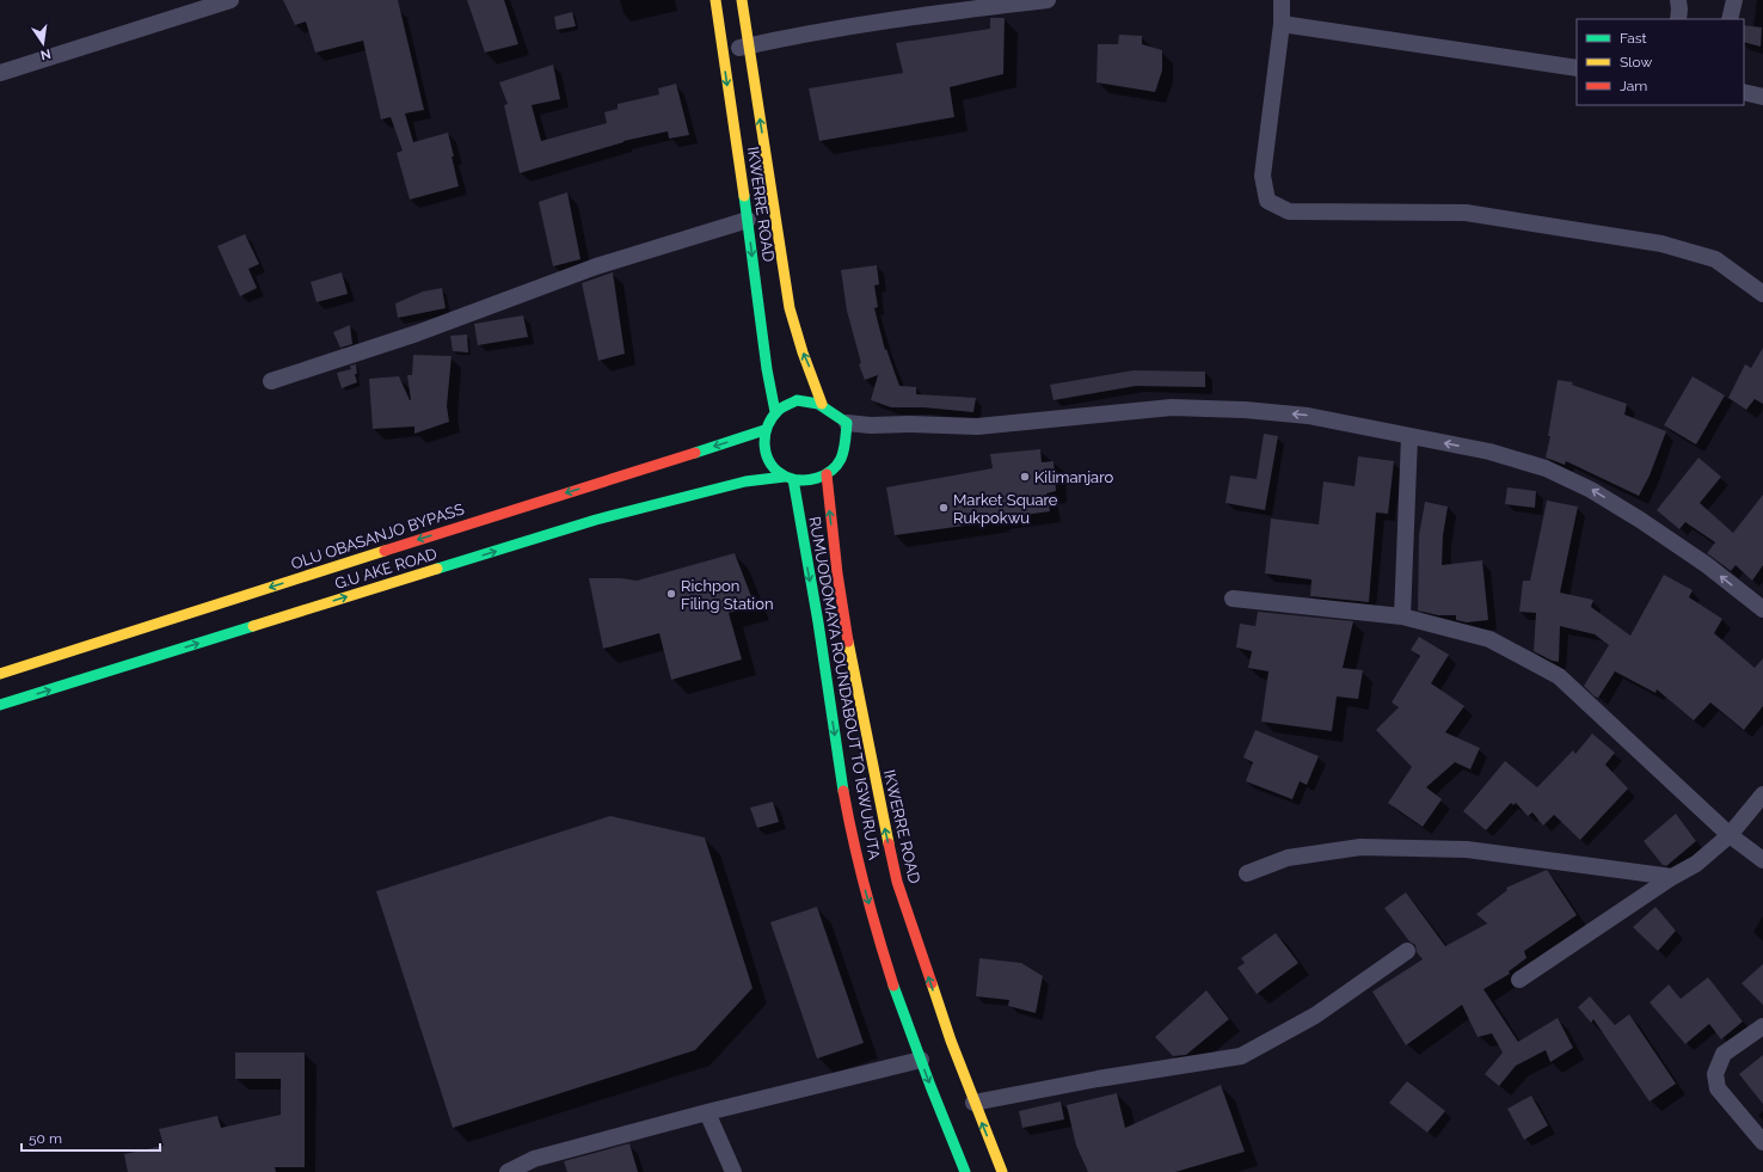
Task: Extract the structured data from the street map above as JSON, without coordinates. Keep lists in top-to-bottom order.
{
  "streets": {
    "main road": [
      "IKWERRE ROAD",
      "OLU OBASANJO BYPASS",
      "G.U AKE ROAD",
      "RUMUODOMAYA ROUNDABOUT TO IGWURUTA"
    ]
  },
  "crossings": [
    ["IKWERRE ROAD", "OLU OBASANJO BYPASS"],
    ["IKWERRE ROAD", "G.U AKE ROAD"],
    ["IKWERRE ROAD", "RUMUODOMAYA ROUNDABOUT TO IGWURUTA"],
    ["OLU OBASANJO BYPASS", "G.U AKE ROAD"],
    ["OLU OBASANJO BYPASS", "RUMUODOMAYA ROUNDABOUT TO IGWURUTA"],
    ["G.U AKE ROAD", "RUMUODOMAYA ROUNDABOUT TO IGWURUTA"]
  ],
  "one_way": ["OLU OBASANJO BYPASS", "G.U AKE ROAD", "RUMUODOMAYA ROUNDABOUT TO IGWURUTA"],
  "places": ["Kilimanjaro", "Market Square Rukpokwu", "Richpon Filing Station"],
  "legend": ["Fast", "Slow", "Jam"],
  "scale_bar": "50 m",
  "north": "bottom"
}
